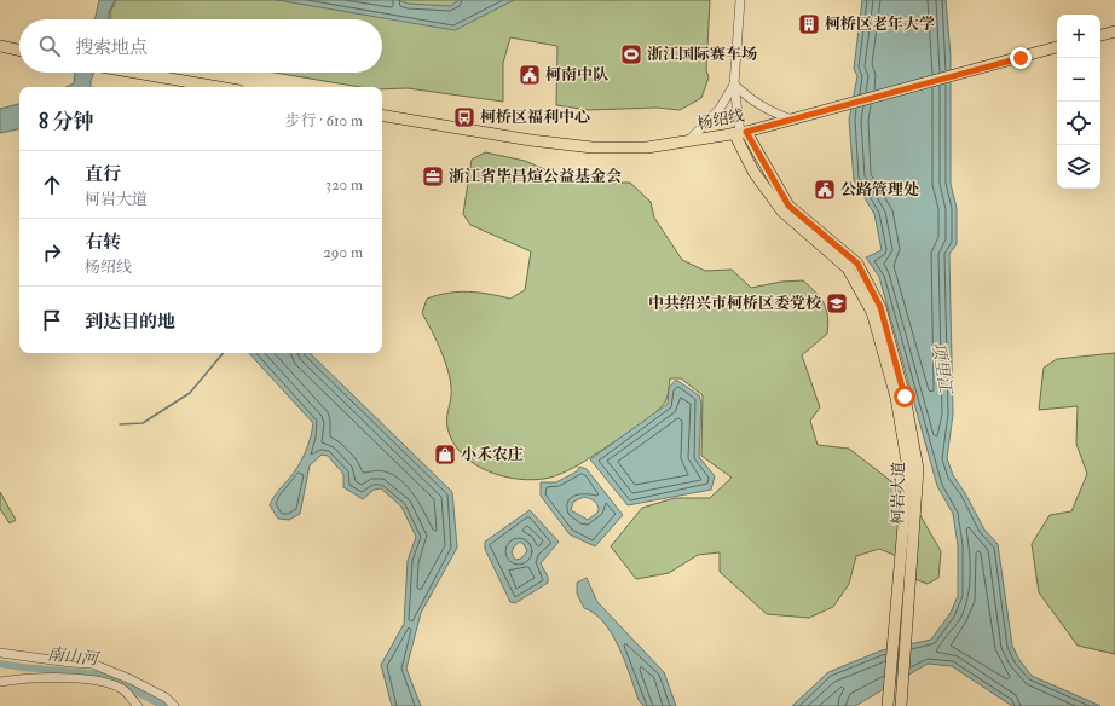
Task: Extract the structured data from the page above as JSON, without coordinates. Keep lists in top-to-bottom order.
{
  "streets": {
    "main road": ["杨绍线", "柯岩大道"]
  },
  "crossings": [
    ["杨绍线", "柯岩大道"]
  ],
  "water": ["项里江", "南山河"],
  "places": {
    "building": ["柯桥区老年大学"],
    "sports": ["浙江国际赛车场"],
    "public building": ["柯南中队", "公路管理处"],
    "bus stop": ["柯桥区福利中心"],
    "office": ["浙江省毕昌煊公益基金会"],
    "school or university": ["中共绍兴市柯桥区委党校"],
    "shop": ["小禾农庄"]
  },
  "page": {
    "map_buttons": ["+", "−"],
    "search": "搜索地点",
    "heading": ["8 分钟", "步行 · 610 m"],
    "list": [
      ["直行", "柯岩大道", "320 m"],
      ["右转", "杨绍线", "290 m"],
      "到达目的地"
    ]
  }
}
